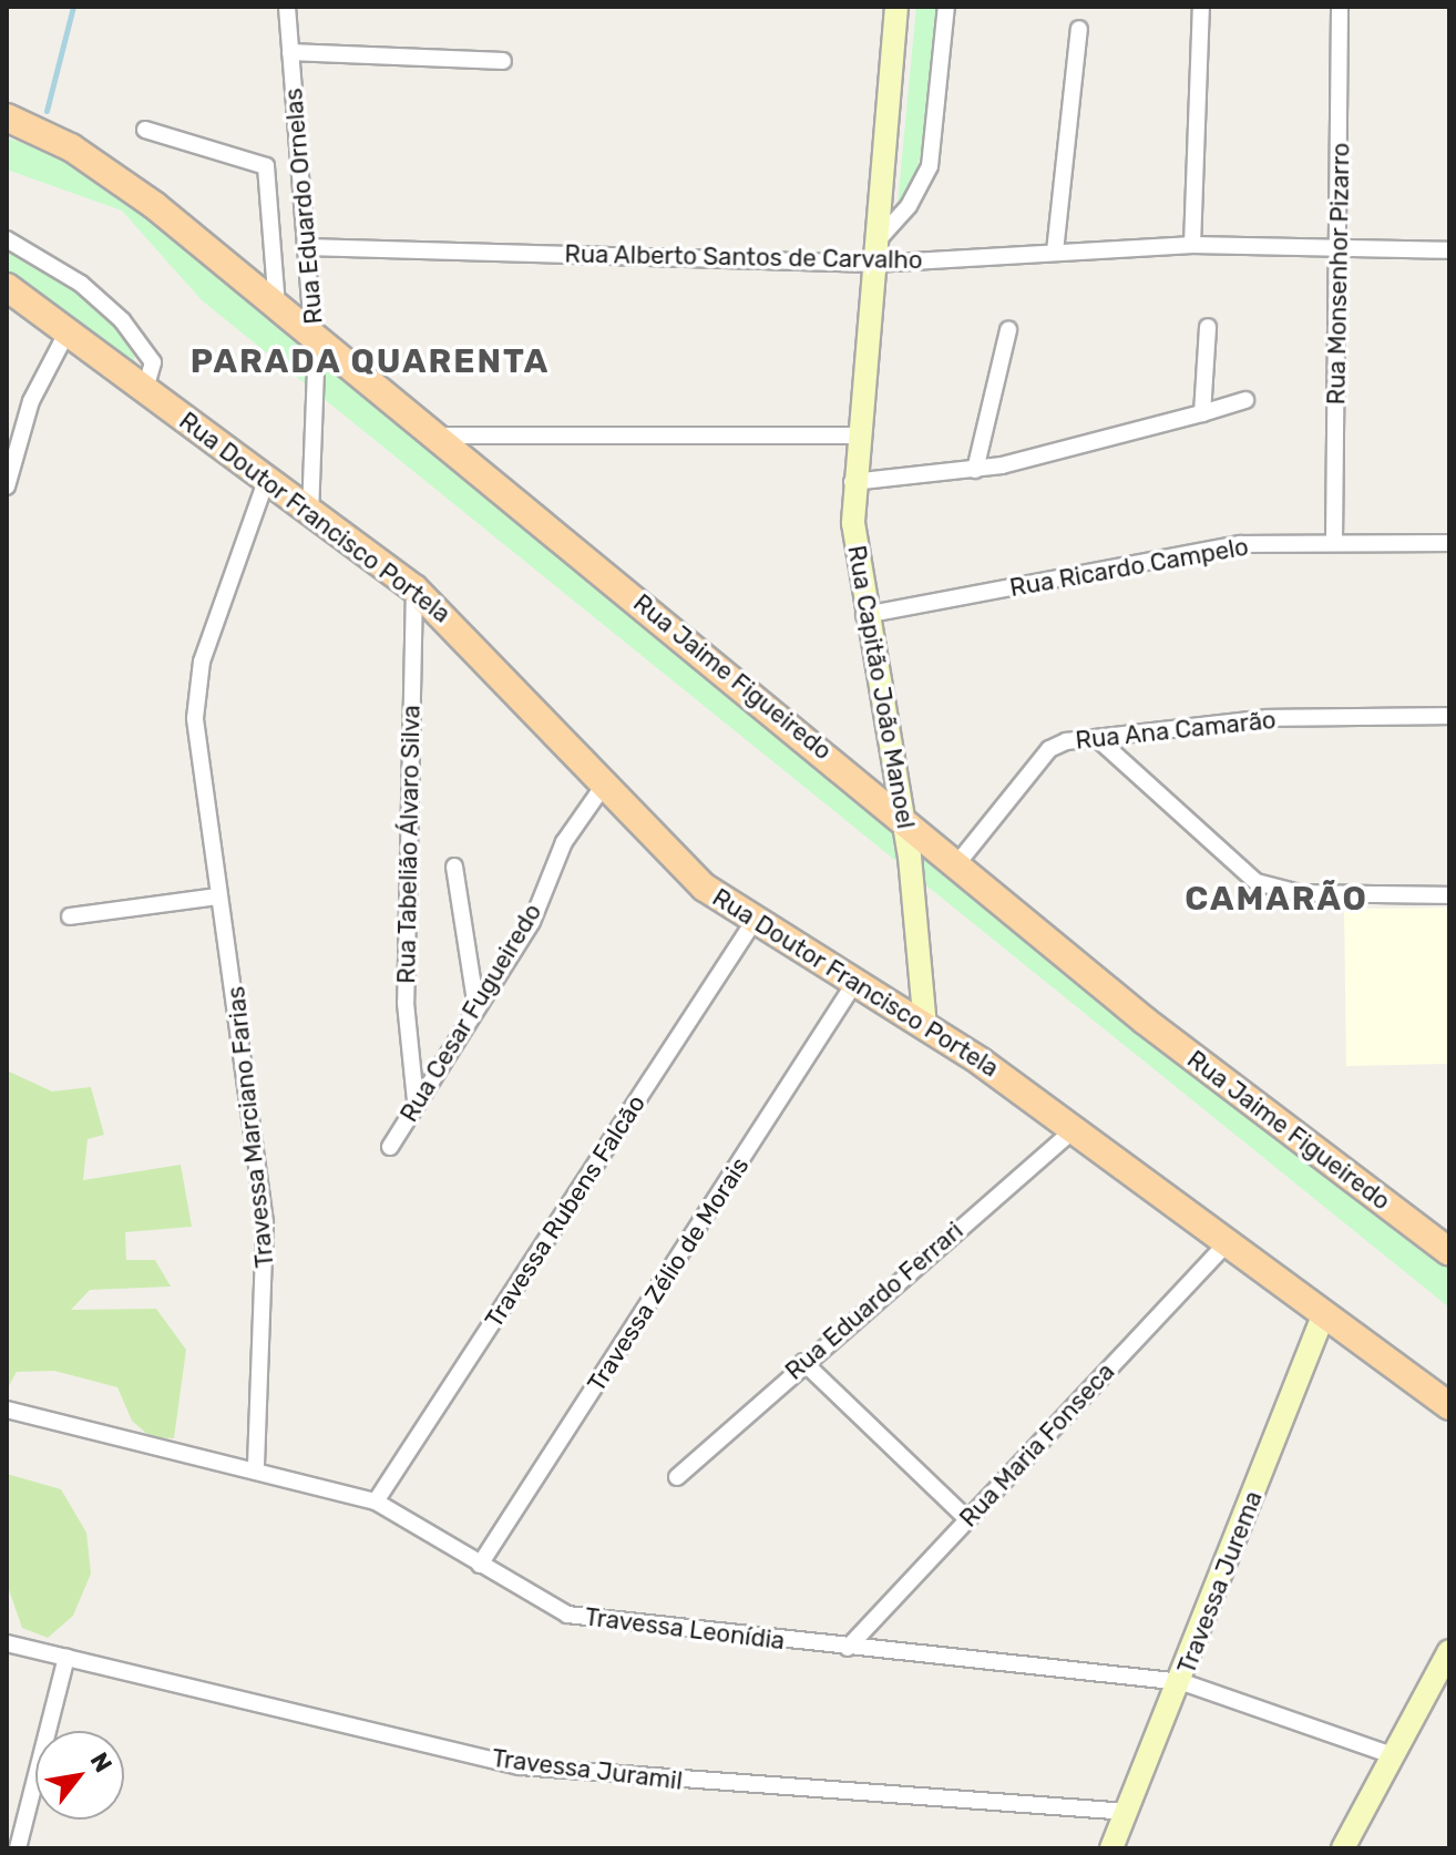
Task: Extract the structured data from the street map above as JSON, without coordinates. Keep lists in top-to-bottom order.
{
  "streets": {
    "main road": [
      "Rua Doutor Francisco Portela",
      "Rua Jaime Figueiredo",
      "Rua Capitão João Manoel",
      "Travessa Jurema"
    ],
    "street": [
      "Rua Eduardo Ornelas",
      "Rua Alberto Santos de Carvalho",
      "Rua Monsenhor Pizarro",
      "Rua Ricardo Campelo",
      "Rua Ana Camarão",
      "Rua Tabelião Álvaro Silva",
      "Rua Cesar Fugueiredo",
      "Travessa Marciano Farias",
      "Travessa Rubens Falcão",
      "Travessa Zélio de Morais",
      "Rua Eduardo Ferrari",
      "Rua Maria Fonseca",
      "Travessa Leonídia",
      "Travessa Juramil"
    ]
  },
  "crossings": [
    ["Rua Eduardo Ornelas", "Rua Alberto Santos de Carvalho"],
    ["Rua Eduardo Ornelas", "Rua Doutor Francisco Portela"],
    ["Rua Eduardo Ornelas", "Rua Jaime Figueiredo"],
    ["Rua Alberto Santos de Carvalho", "Rua Monsenhor Pizarro"],
    ["Rua Alberto Santos de Carvalho", "Rua Capitão João Manoel"],
    ["Rua Monsenhor Pizarro", "Rua Ricardo Campelo"],
    ["Rua Doutor Francisco Portela", "Rua Capitão João Manoel"],
    ["Rua Doutor Francisco Portela", "Rua Tabelião Álvaro Silva"],
    ["Rua Doutor Francisco Portela", "Rua Cesar Fugueiredo"],
    ["Rua Doutor Francisco Portela", "Travessa Marciano Farias"],
    ["Rua Doutor Francisco Portela", "Travessa Rubens Falcão"],
    ["Rua Doutor Francisco Portela", "Travessa Zélio de Morais"],
    ["Rua Doutor Francisco Portela", "Rua Eduardo Ferrari"],
    ["Rua Doutor Francisco Portela", "Rua Maria Fonseca"],
    ["Rua Doutor Francisco Portela", "Travessa Jurema"],
    ["Rua Ricardo Campelo", "Rua Capitão João Manoel"],
    ["Rua Jaime Figueiredo", "Rua Capitão João Manoel"],
    ["Rua Jaime Figueiredo", "Rua Ana Camarão"],
    ["Rua Tabelião Álvaro Silva", "Rua Cesar Fugueiredo"],
    ["Travessa Marciano Farias", "Travessa Leonídia"],
    ["Travessa Rubens Falcão", "Travessa Leonídia"],
    ["Travessa Zélio de Morais", "Travessa Leonídia"],
    ["Rua Maria Fonseca", "Travessa Leonídia"],
    ["Travessa Jurema", "Travessa Leonídia"],
    ["Travessa Jurema", "Travessa Juramil"]
  ],
  "districts": ["PARADA QUARENTA", "CAMARÃO"],
  "north": "top right"
}
